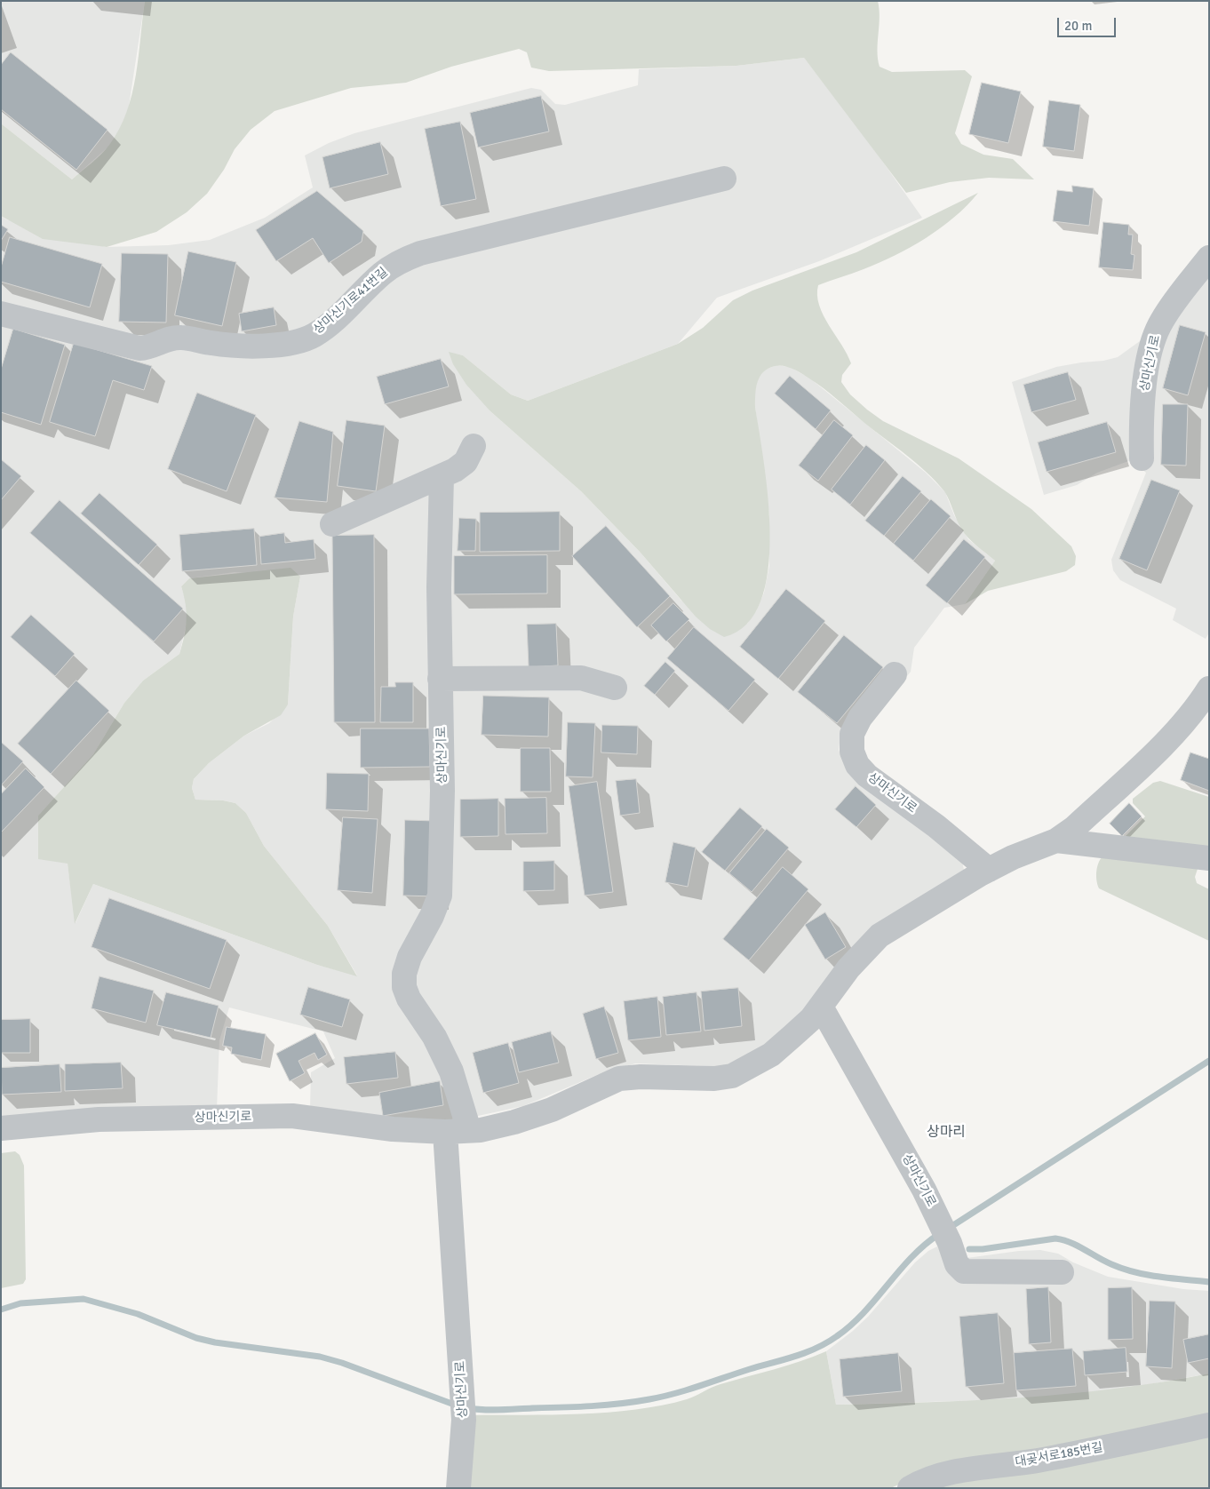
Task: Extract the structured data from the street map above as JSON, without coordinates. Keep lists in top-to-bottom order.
{
  "streets": {
    "street": ["상마신기로41번길", "상마신기로", "대곶서로185번길"]
  },
  "districts": ["상마리"],
  "scale_bar": "20 m"
}
